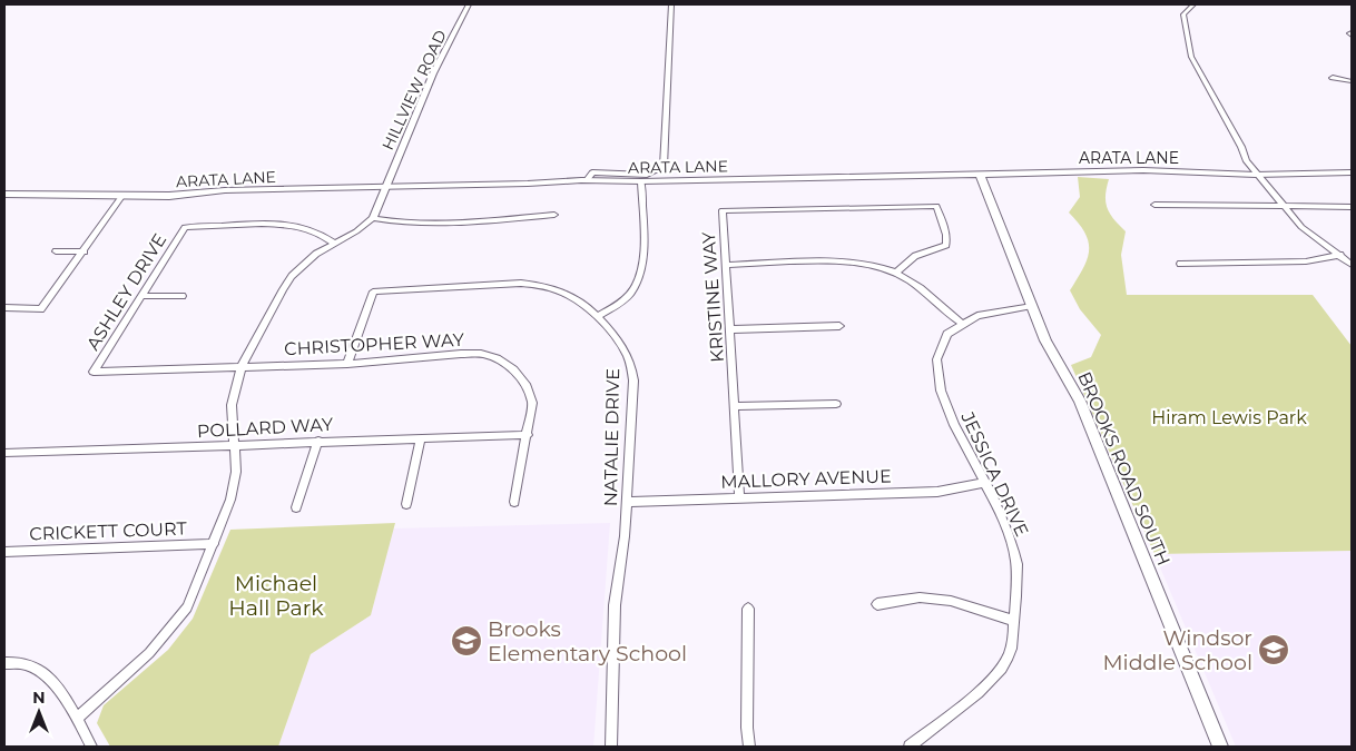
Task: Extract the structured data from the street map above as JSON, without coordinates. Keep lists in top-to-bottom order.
{
  "streets": {
    "street": [
      "HILLVIEW ROAD",
      "ARATA LANE",
      "ASHLEY DRIVE",
      "KRISTINE WAY",
      "CHRISTOPHER WAY",
      "POLLARD WAY",
      "NATALIE DRIVE",
      "BROOKS ROAD SOUTH",
      "JESSICA DRIVE",
      "MALLORY AVENUE",
      "CRICKETT COURT"
    ]
  },
  "crossings": [
    ["HILLVIEW ROAD", "ARATA LANE"],
    ["ARATA LANE", "BROOKS ROAD SOUTH"],
    ["ASHLEY DRIVE", "CHRISTOPHER WAY"],
    ["KRISTINE WAY", "MALLORY AVENUE"],
    ["CHRISTOPHER WAY", "POLLARD WAY"],
    ["CHRISTOPHER WAY", "NATALIE DRIVE"],
    ["NATALIE DRIVE", "MALLORY AVENUE"],
    ["JESSICA DRIVE", "MALLORY AVENUE"]
  ],
  "parks": ["Hiram Lewis Park", "Michael Hall Park"],
  "places": {
    "school or university": ["Brooks Elementary School", "Windsor Middle School"]
  },
  "north": "top"
}
